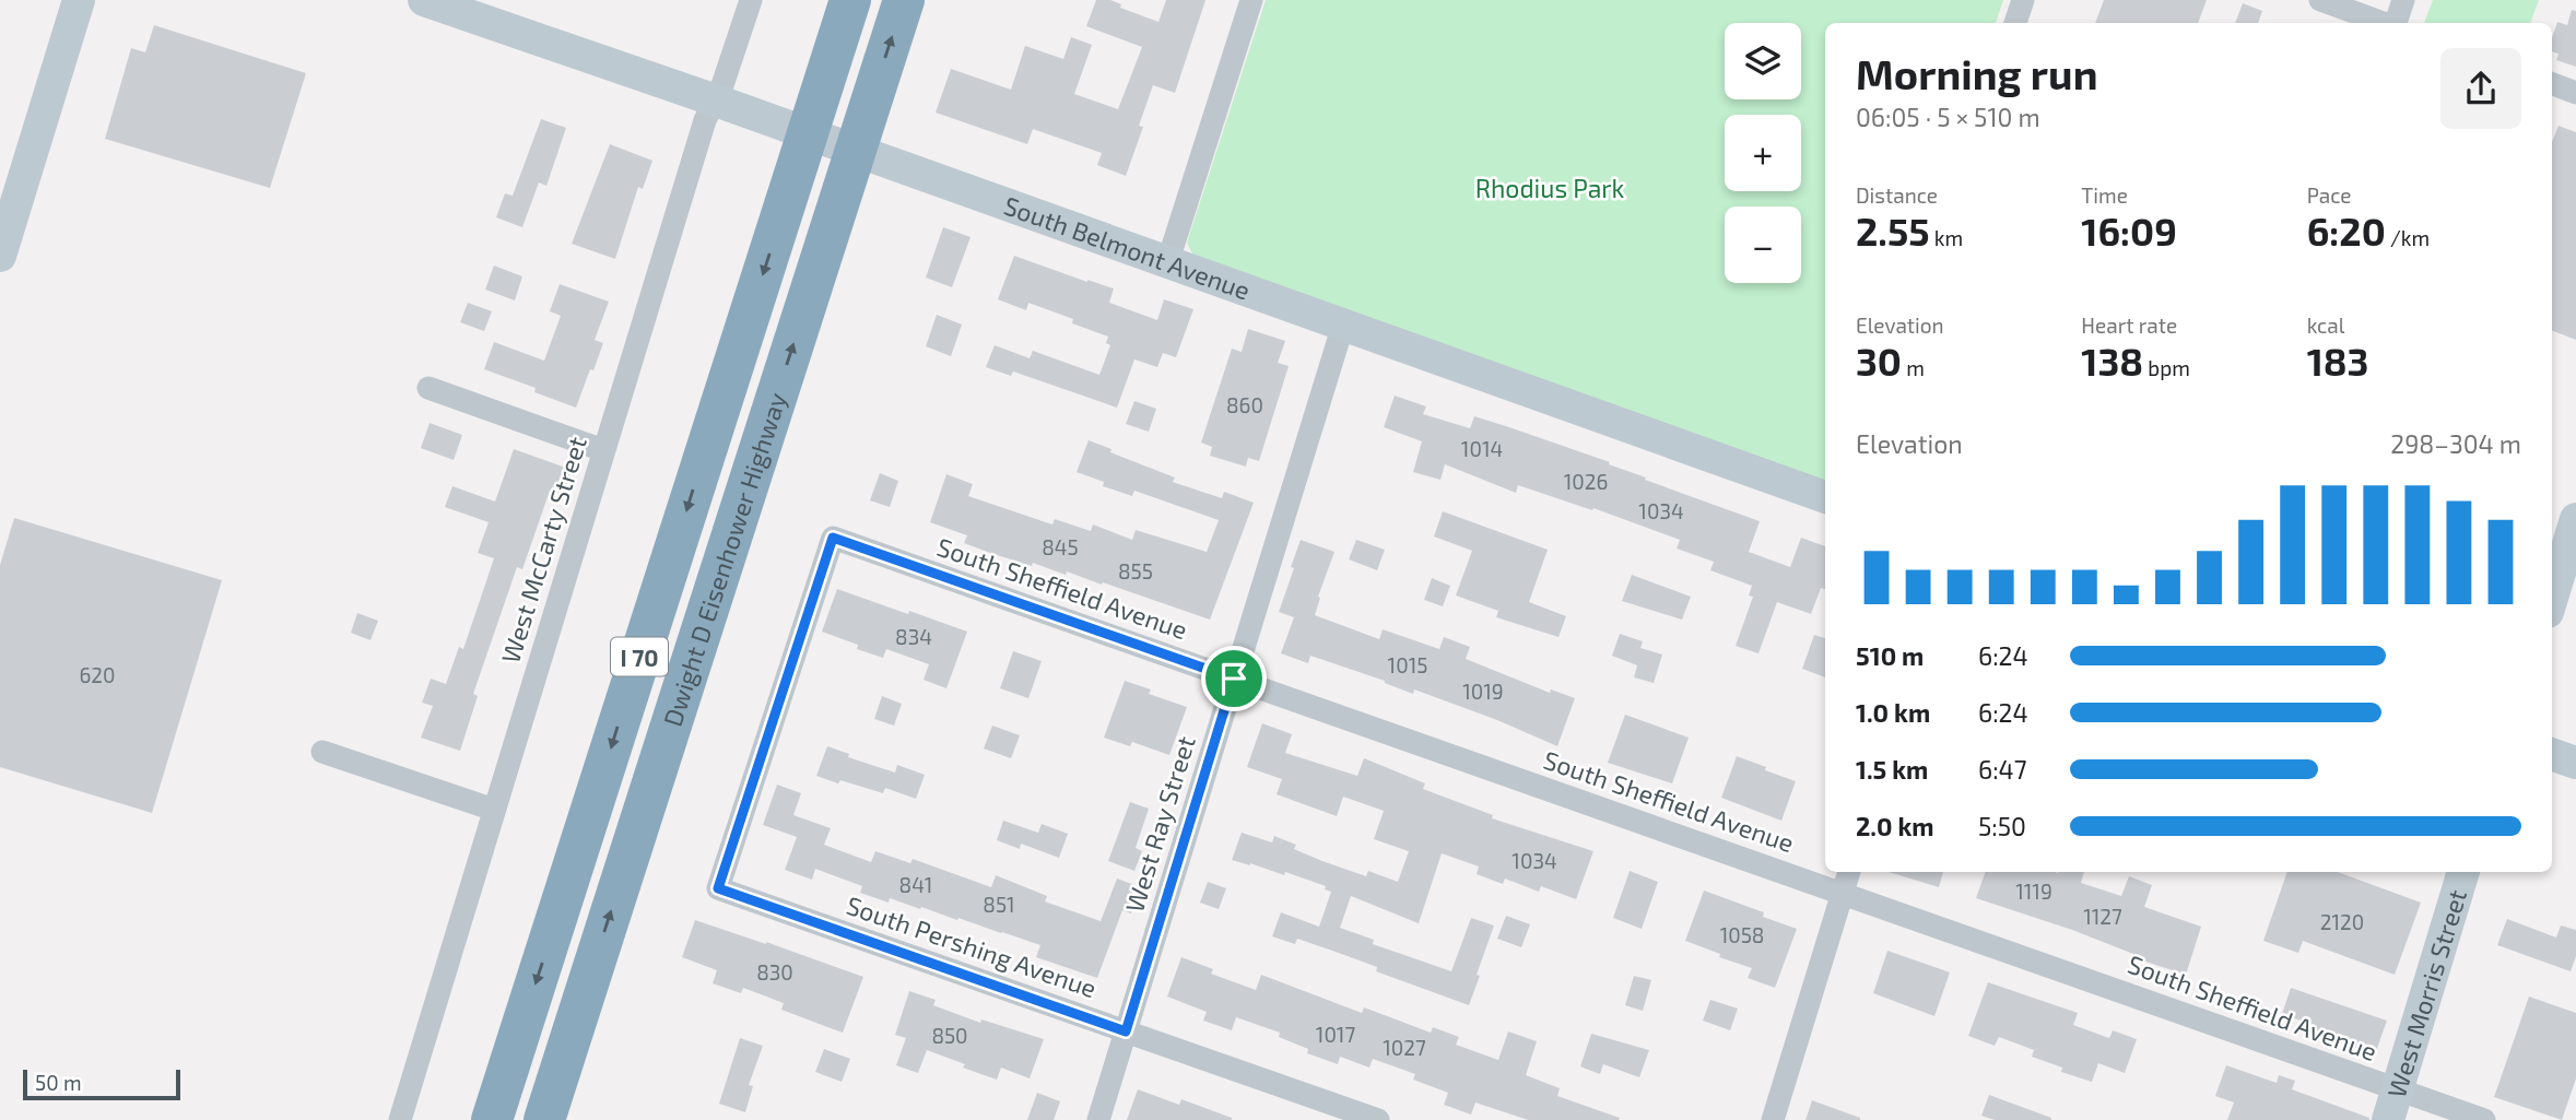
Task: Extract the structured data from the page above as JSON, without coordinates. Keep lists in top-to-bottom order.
{
  "streets": {
    "highway": ["Dwight D Eisenhower Highway", "I 70"],
    "main road": ["South Belmont Avenue", "West Morris Street"],
    "street": [
      "West McCarty Street",
      "South Sheffield Avenue",
      "West Ray Street",
      "South Pershing Avenue"
    ]
  },
  "crossings": [
    ["South Belmont Avenue", "West McCarty Street"],
    ["South Belmont Avenue", "West Ray Street"],
    ["South Sheffield Avenue", "West Ray Street"],
    ["South Sheffield Avenue", "South Pershing Avenue"],
    ["South Sheffield Avenue", "West Morris Street"],
    ["West Ray Street", "South Pershing Avenue"]
  ],
  "parks": ["Rhodius Park"],
  "house_numbers": [
    "860",
    "1014",
    "1026",
    "1034",
    "845",
    "855",
    "834",
    "1015",
    "620",
    "1019",
    "1034",
    "841",
    "1119",
    "851",
    "1127",
    "2120",
    "1058",
    "830",
    "1017",
    "850",
    "1027"
  ],
  "scale_bar": "50 m",
  "page": {
    "map_buttons": ["+", "−"],
    "heading": ["Morning run", "06:05 · 5 × 510 m"],
    "stats": [
      ["Distance", "2.55 km"],
      ["Time", "16:09"],
      ["Pace", "6:20 /km"],
      ["Elevation", "30 m"],
      ["Heart rate", "138 bpm"],
      ["kcal", "183"]
    ],
    "chart": ["Elevation", "298–304 m"],
    "list": [
      {
        "name": "510 m",
        "note": "6:24"
      },
      {
        "name": "1.0 km",
        "note": "6:24"
      },
      {
        "name": "1.5 km",
        "note": "6:47"
      },
      {
        "name": "2.0 km",
        "note": "5:50"
      }
    ],
    "scale": "50 m"
  }
}
